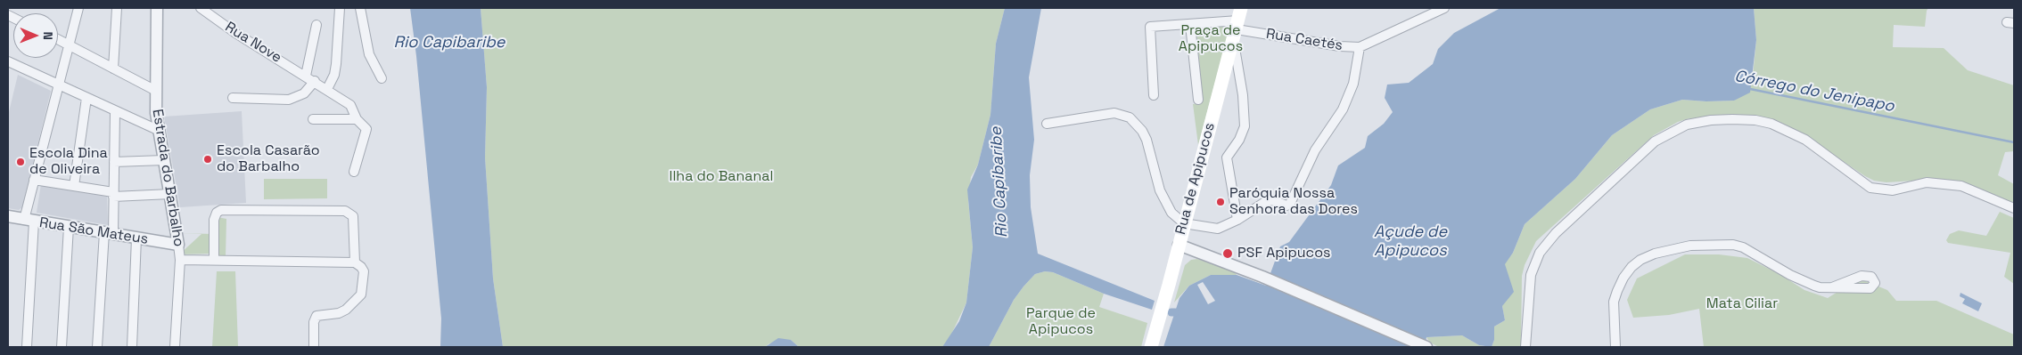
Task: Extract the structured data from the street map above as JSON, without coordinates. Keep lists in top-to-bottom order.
{
  "streets": {
    "main road": ["Rua de Apipucos"],
    "street": [
      "Rua Caetés",
      "Rua Nove",
      "Estrada do Barbalho",
      "Rua São Mateus"
    ]
  },
  "crossings": [
    ["Rua Caetés", "Rua de Apipucos"],
    ["Estrada do Barbalho", "Rua São Mateus"]
  ],
  "water": ["Rio Capibaribe", "Córrego do Jenipapo", "Açude de Apipucos"],
  "parks": [
    "Praça de Apipucos",
    "Ilha do Bananal",
    "Mata Ciliar",
    "Parque de Apipucos"
  ],
  "places": [
    "Escola Casarão do Barbalho",
    "Escola Dina de Oliveira",
    "Paróquia Nossa Senhora das Dores",
    "PSF Apipucos"
  ],
  "north": "right"
}
